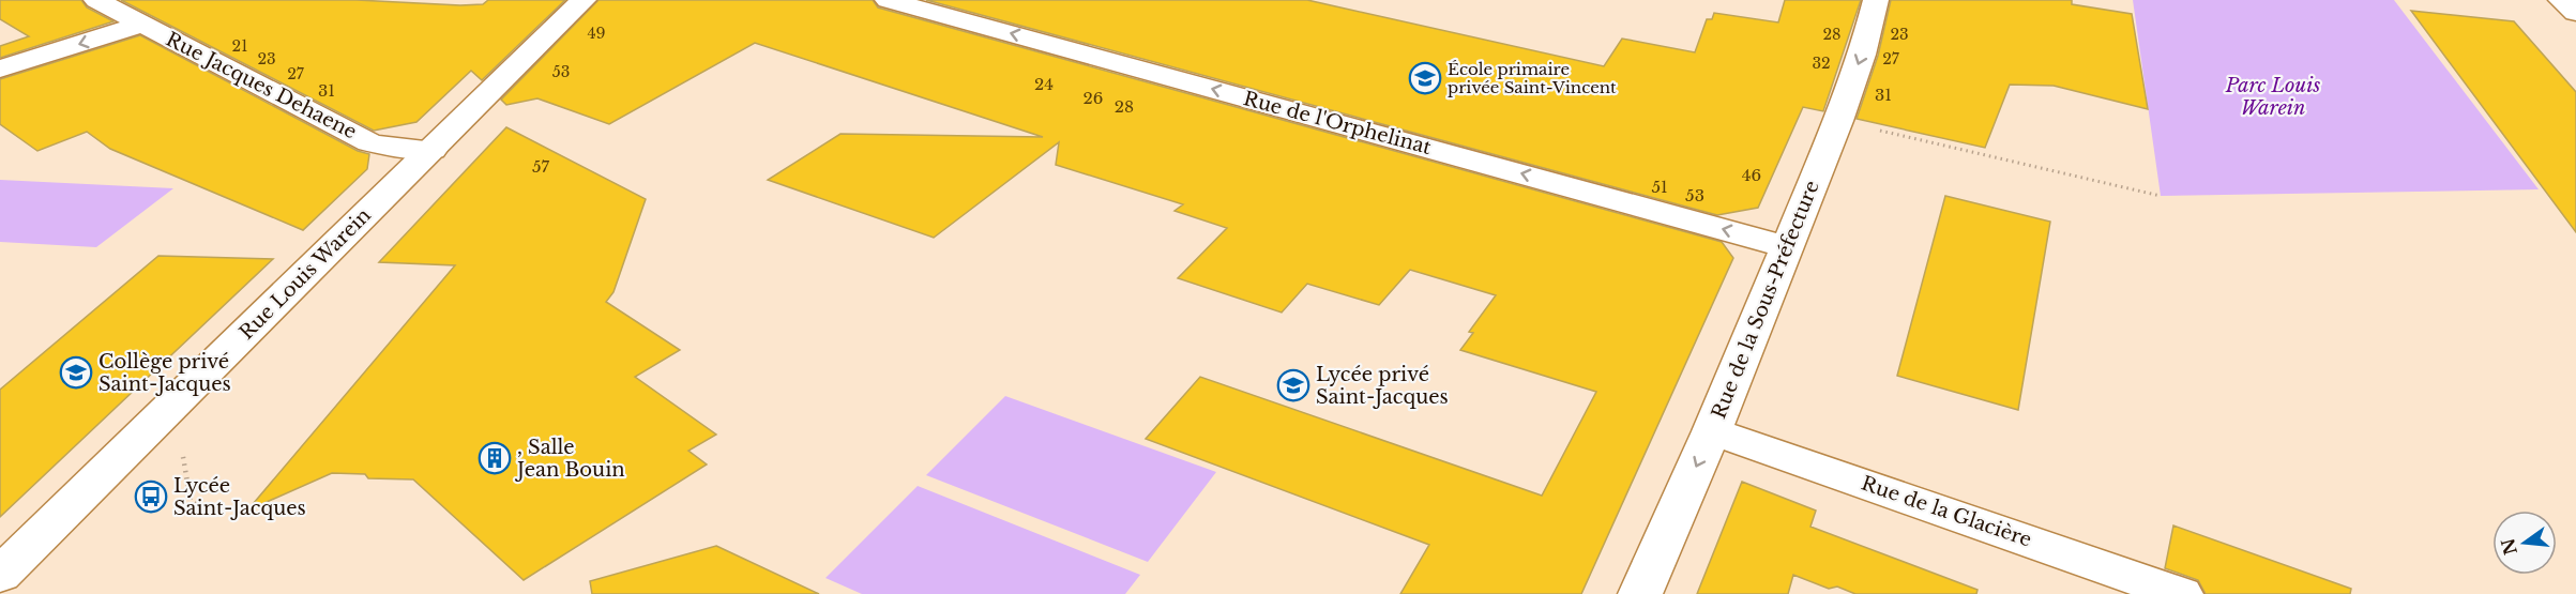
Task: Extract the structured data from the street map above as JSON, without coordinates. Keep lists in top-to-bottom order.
{
  "streets": {
    "street": [
      "Rue Jacques Dehaene",
      "Rue de l'Orphelinat",
      "Rue Louis Warein",
      "Rue de la Sous-Préfecture",
      "Rue de la Glacière"
    ]
  },
  "crossings": [
    ["Rue Jacques Dehaene", "Rue Louis Warein"],
    ["Rue de l'Orphelinat", "Rue de la Sous-Préfecture"],
    ["Rue de la Sous-Préfecture", "Rue de la Glacière"]
  ],
  "one_way": ["Rue de l'Orphelinat", "Rue de la Sous-Préfecture"],
  "parks": ["Parc Louis Warein"],
  "places": {
    "school or university": ["École primaire privée Saint-Vincent", "Collège privé Saint-Jacques", "Lycée privé Saint-Jacques"],
    "building": [", Salle Jean Bouin"],
    "bus stop": ["Lycée Saint-Jacques"]
  },
  "house_numbers": [
    "49",
    "28",
    "23",
    "21",
    "23",
    "27",
    "32",
    "53",
    "27",
    "24",
    "31",
    "31",
    "26",
    "28",
    "57",
    "46",
    "51",
    "53"
  ],
  "north": "left"
}
